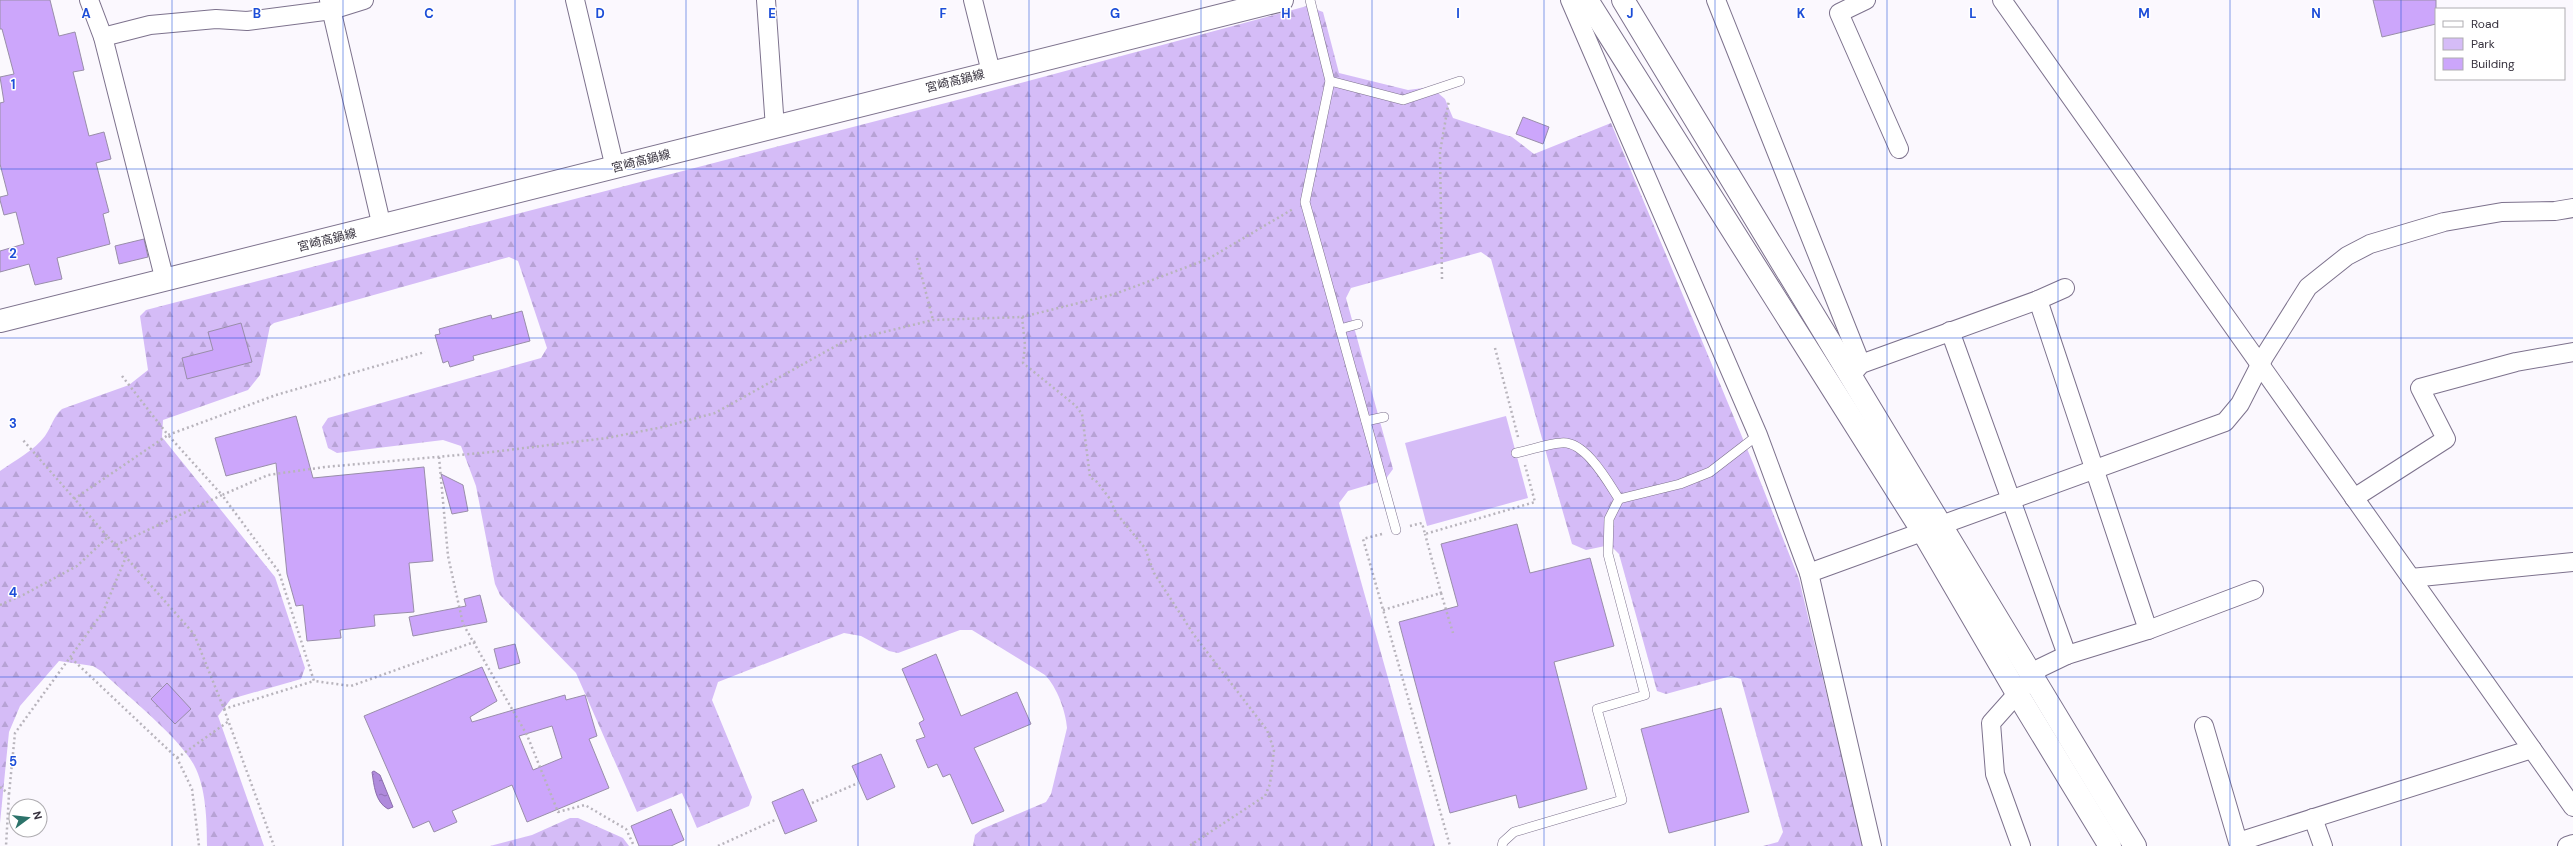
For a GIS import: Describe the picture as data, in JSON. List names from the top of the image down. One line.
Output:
{"streets":{"street":["宮崎高鍋線"]},"legend":["Road","Park","Building"],"north":"right","grid":{"columns":["A","B","C","D","E","F","G","H","I","J","K","L","M","N"],"rows":["1","2","3","4","5"]}}
